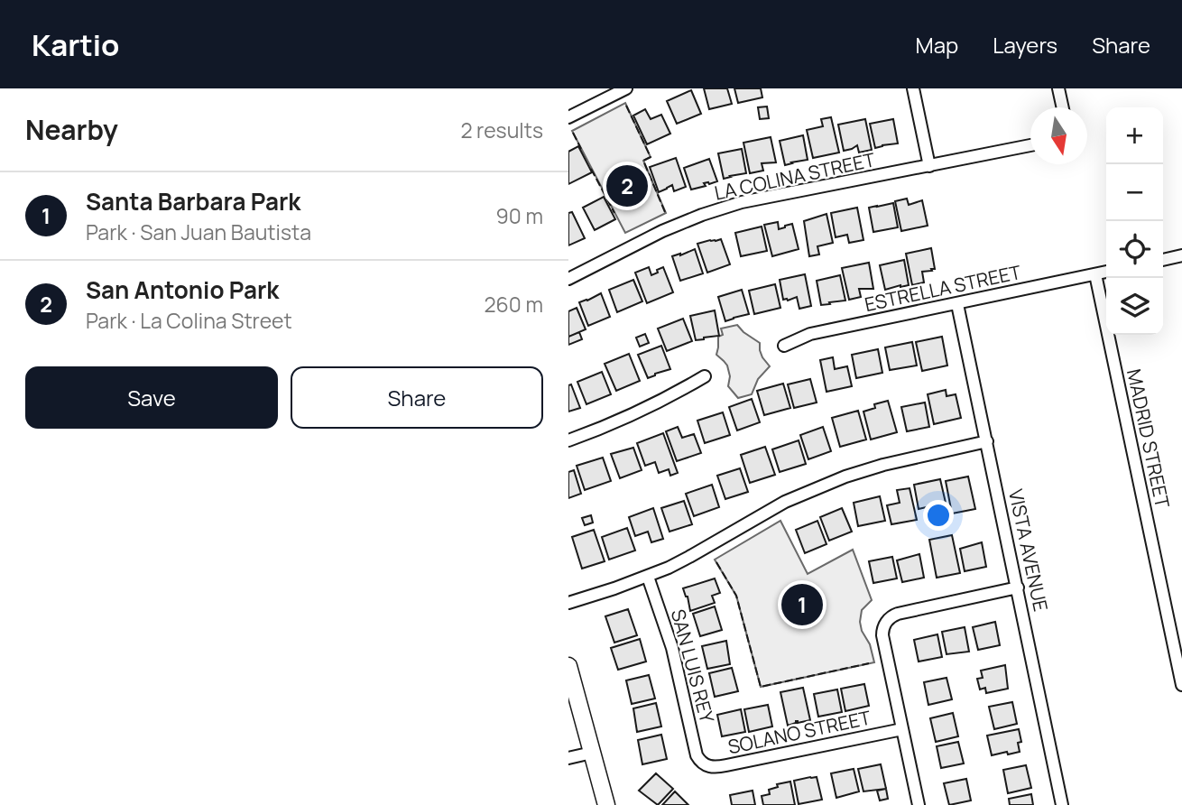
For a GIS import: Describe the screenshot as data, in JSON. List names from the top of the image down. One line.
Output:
{"streets":{"street":["LA COLINA STREET","ESTRELLA STREET","MADRID STREET","VISTA AVENUE","SAN LUIS REY","SOLANO STREET"]},"crossings":[["ESTRELLA STREET","MADRID STREET"],["ESTRELLA STREET","VISTA AVENUE"],["SAN LUIS REY","SOLANO STREET"]],"north":"bottom","page":{"header":"Kartio","nav":["Map","Layers","Share"],"heading":["Nearby","2 results"],"map_buttons":["+","−"],"pins":["2","1"],"list":[{"mark":"1","name":"Santa Barbara Park","note":"Park · San Juan Bautista","value":"90 m"},{"mark":"2","name":"San Antonio Park","note":"Park · La Colina Street","value":"260 m"}],"buttons":["Save","Share"]}}
